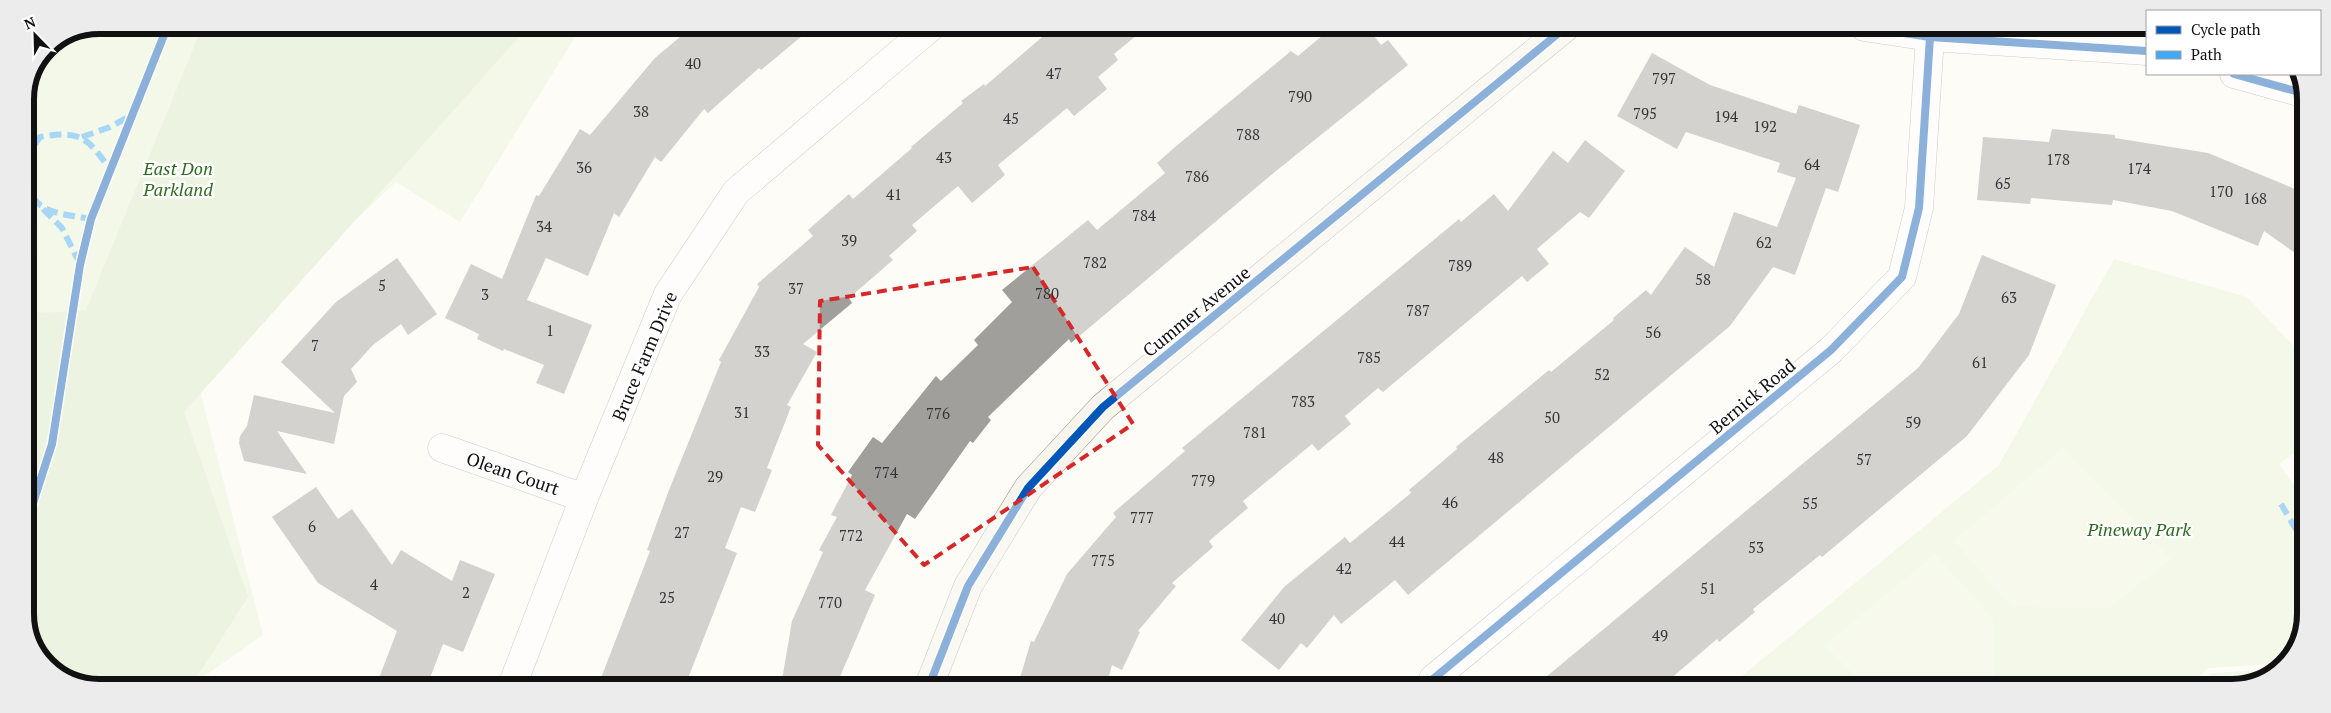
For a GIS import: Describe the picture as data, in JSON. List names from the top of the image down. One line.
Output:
{"streets":{"street":["Cummer Avenue","Bruce Farm Drive","Bernick Road","Olean Court"]},"crossings":[["Bruce Farm Drive","Olean Court"]],"parks":["East Don Parkland","Pineway Park"],"house_numbers":["40","47","797","790","38","795","194","45","192","788","43","178","64","36","174","786","65","170","41","168","784","34","39","62","782","789","58","5","37","780","3","63","787","1","56","7","33","785","61","52","783","31","776","50","59","781","48","57","774","29","779","46","55","777","6","27","772","44","53","775","42","4","51","2","25","770","40","49"],"legend":["Cycle path","Path"],"north":"top left"}
